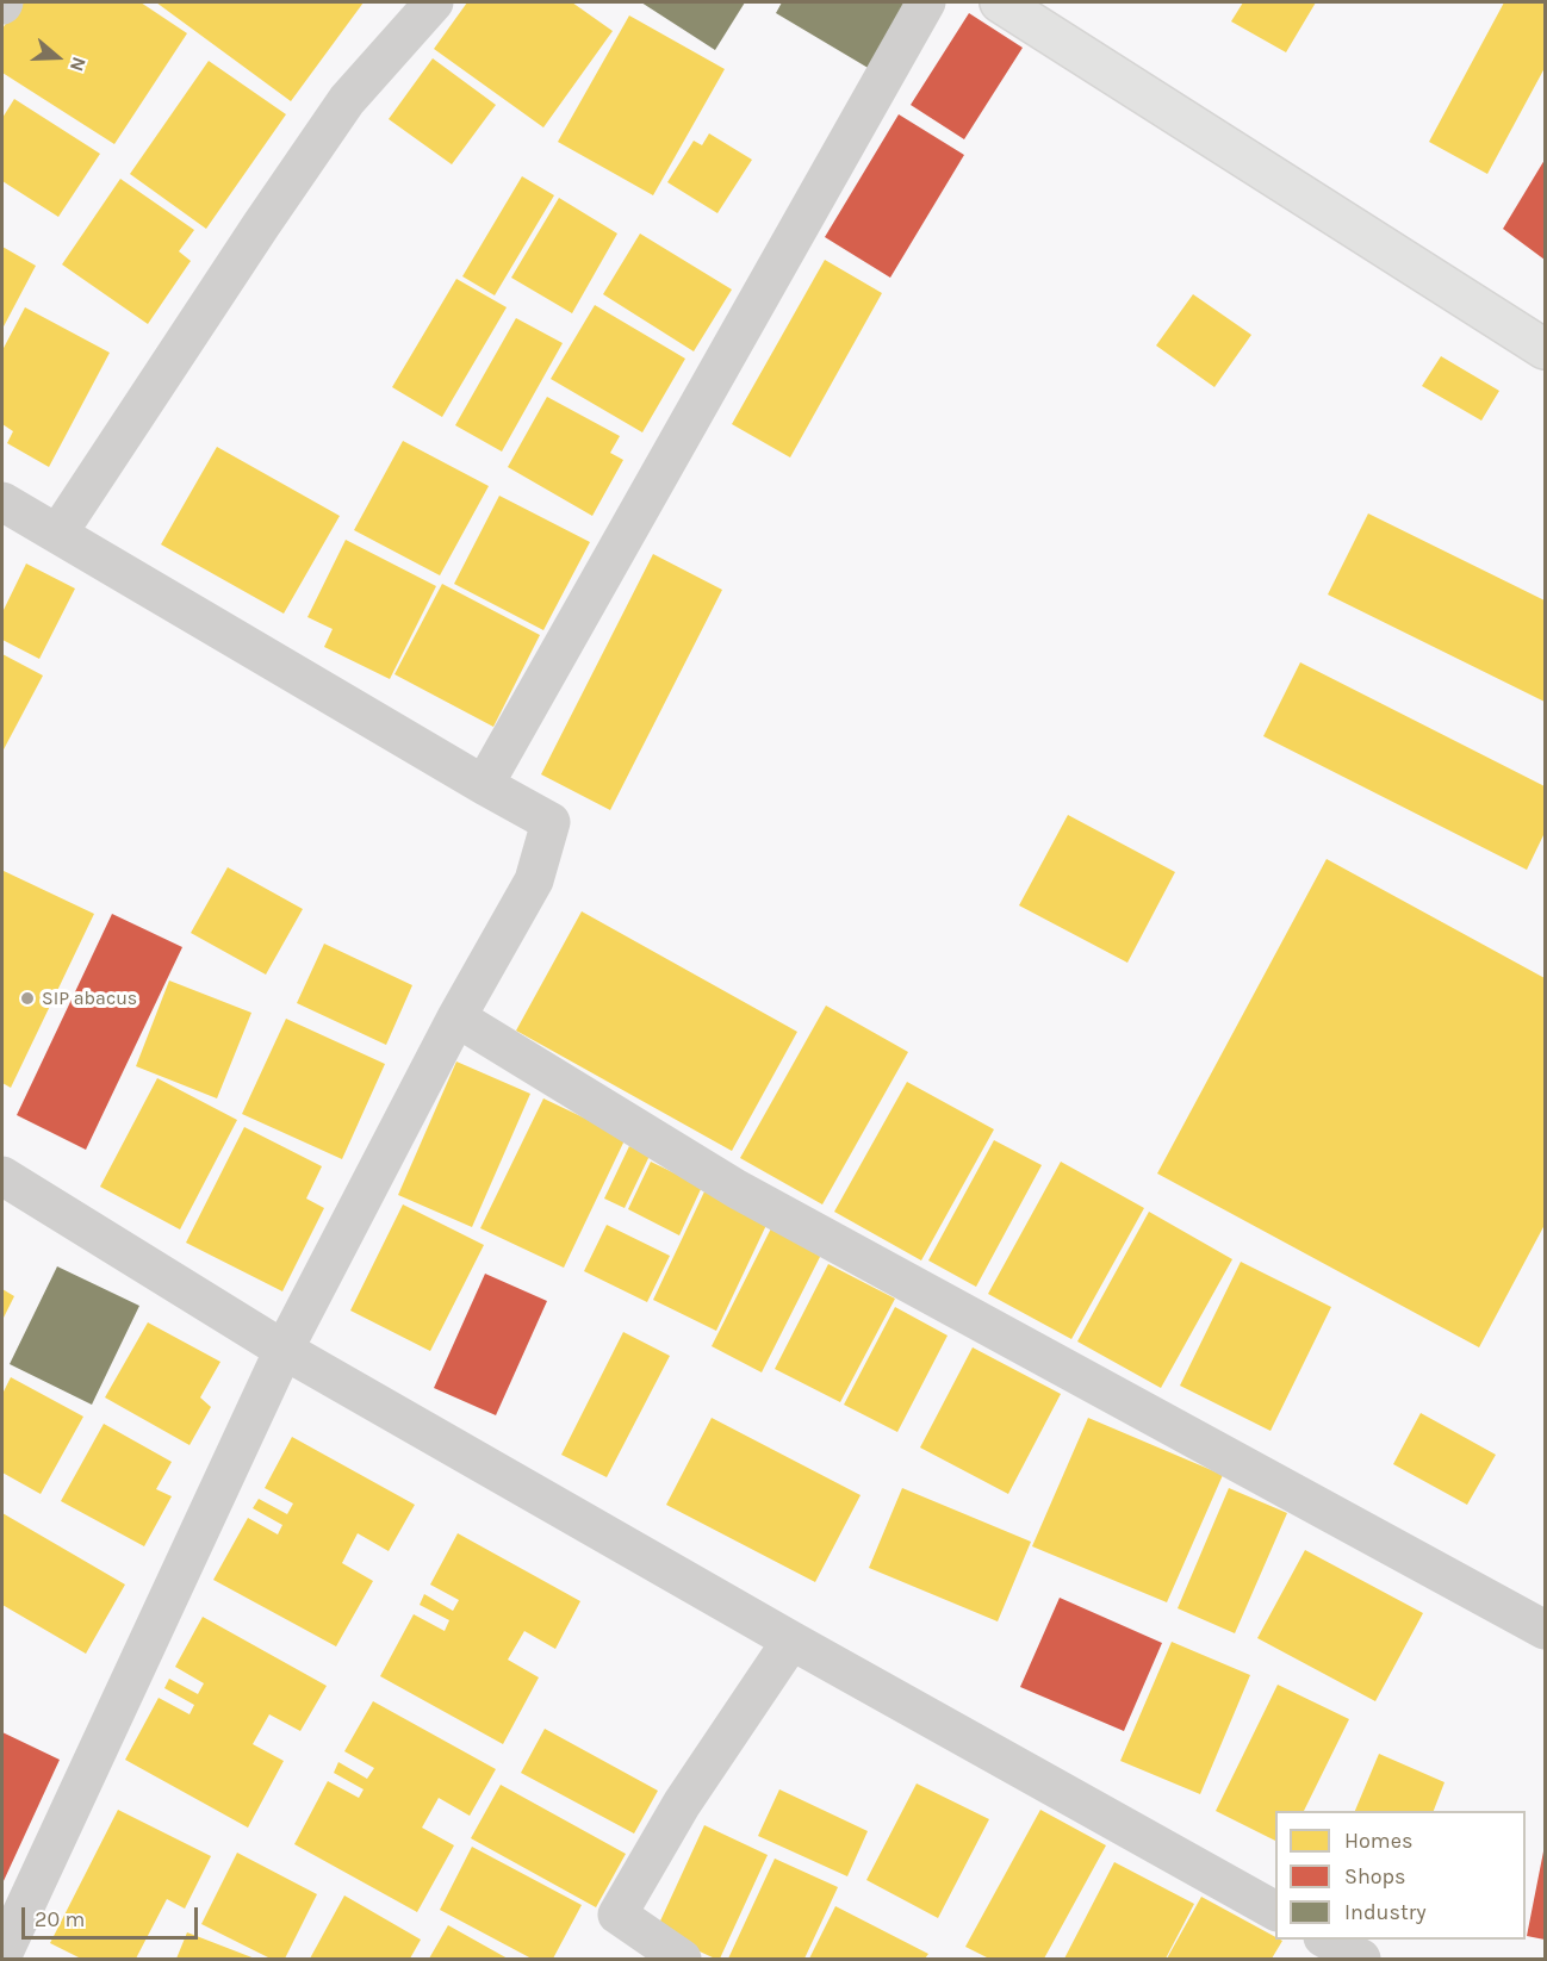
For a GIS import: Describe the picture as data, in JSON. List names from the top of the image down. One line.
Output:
{"places":["SIP abacus"],"legend":["Homes","Shops","Industry"],"scale_bar":"20 m","north":"right"}
